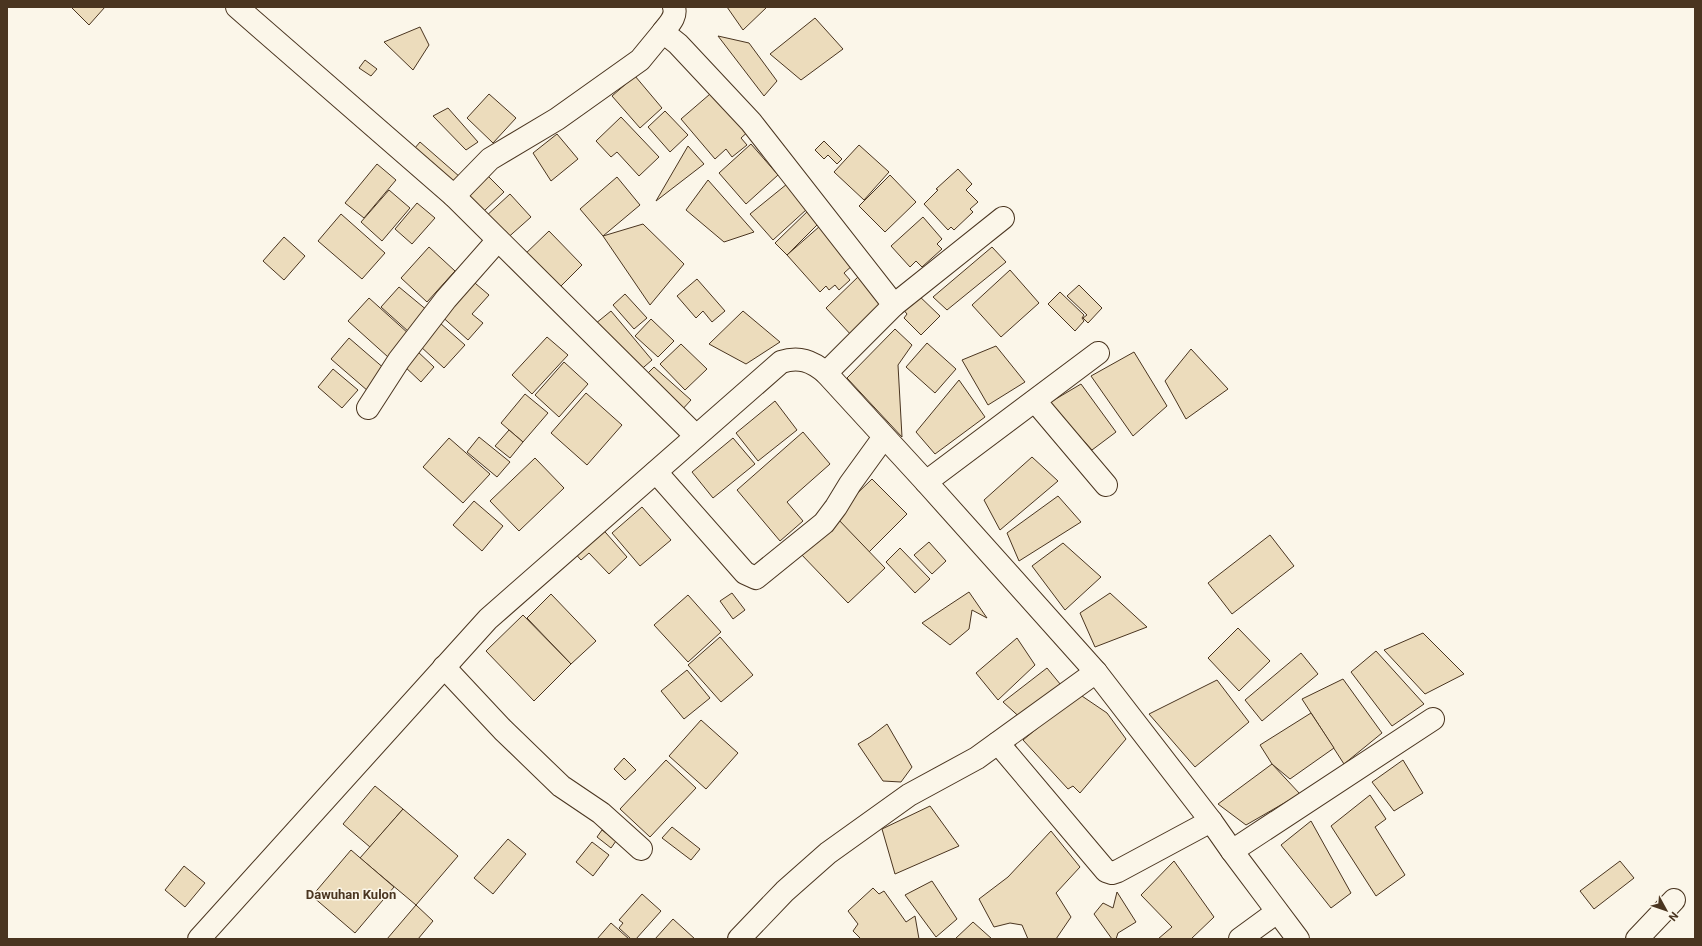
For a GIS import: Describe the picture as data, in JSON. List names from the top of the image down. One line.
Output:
{"districts":["Dawuhan Kulon"],"north":"bottom right"}
